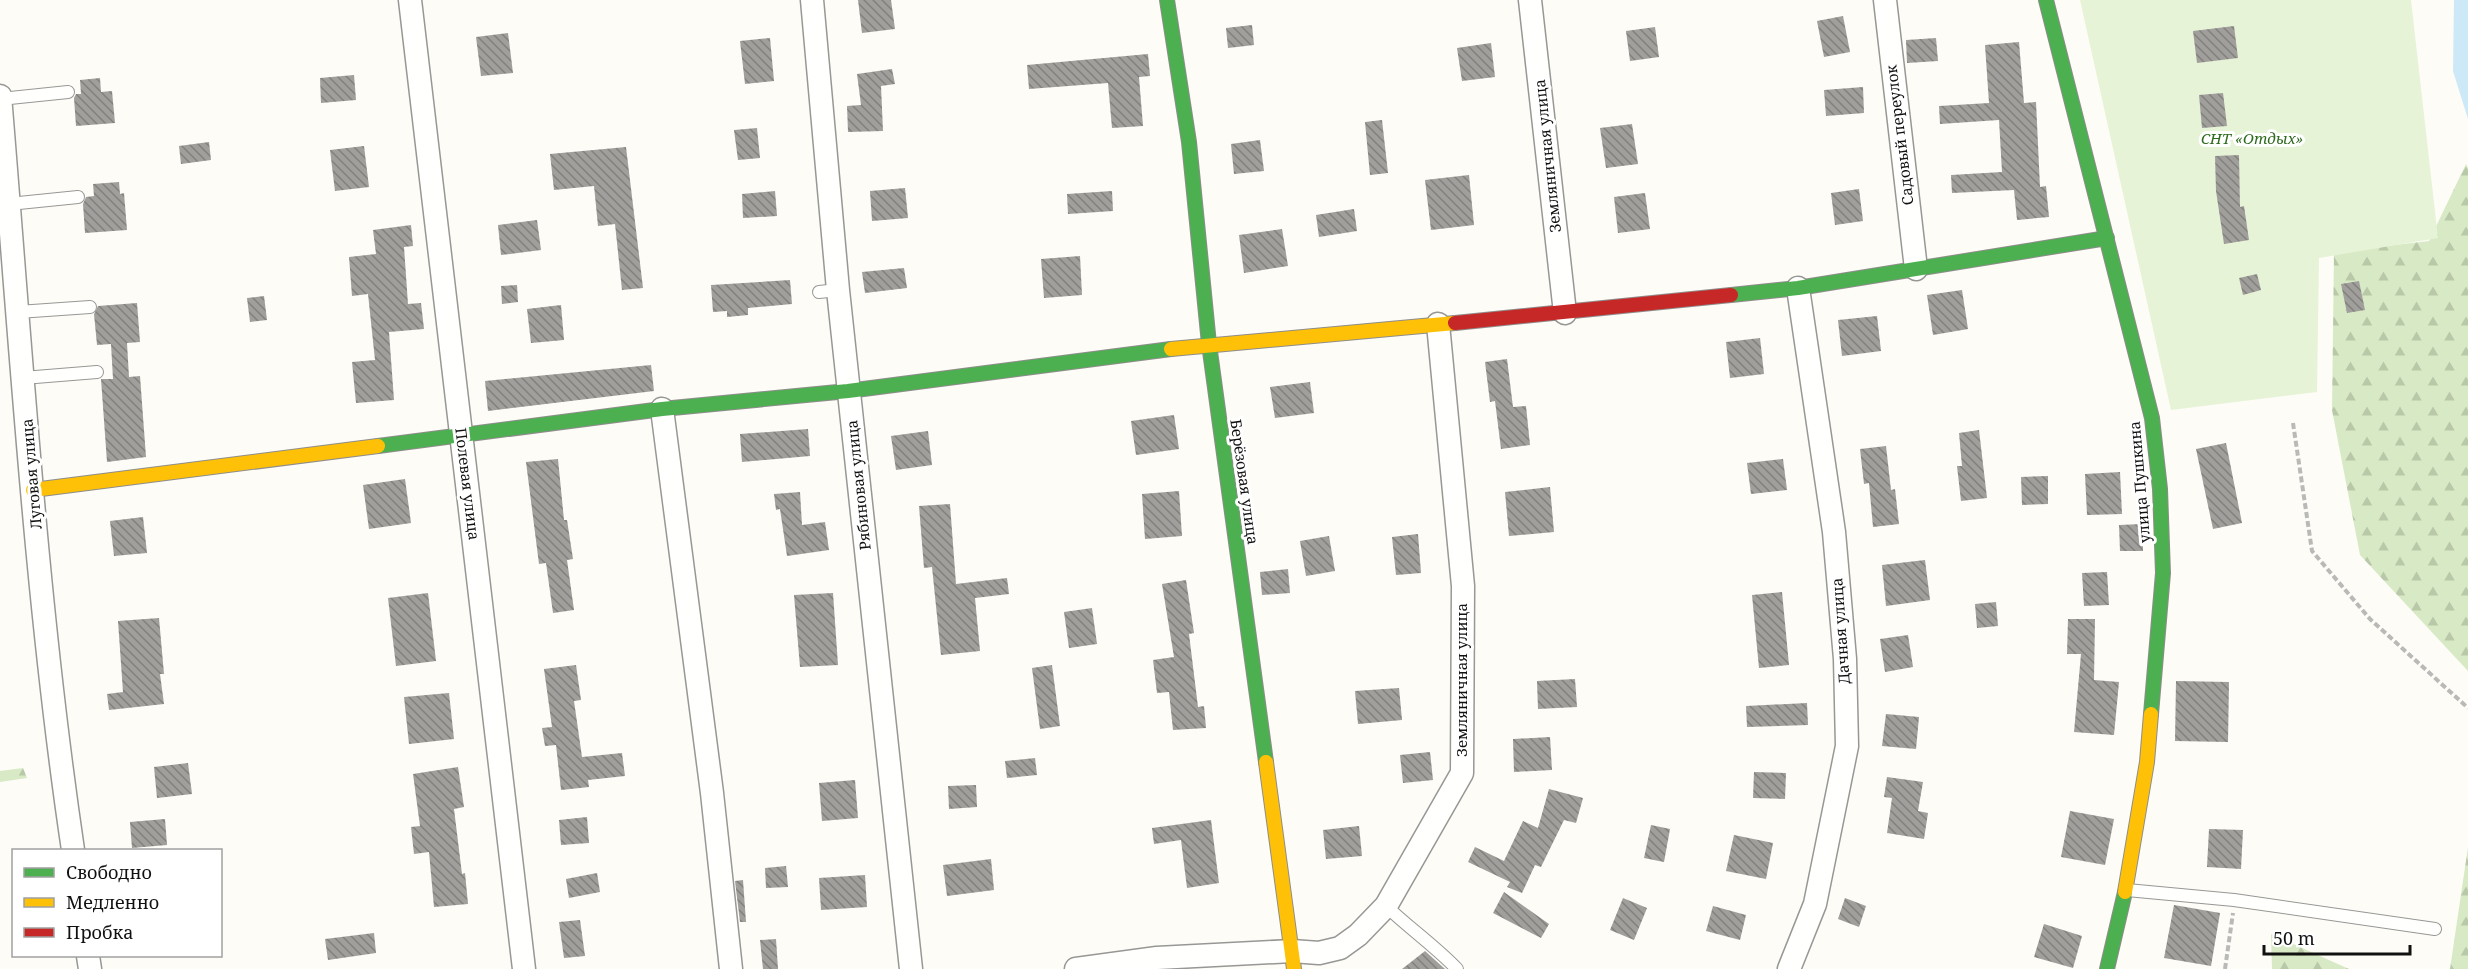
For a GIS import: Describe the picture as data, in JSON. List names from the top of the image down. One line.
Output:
{"streets":{"street":["Садовый переулок","Земляничная улица","Луговая улица","Берёзовая улица","улица Пушкина","Полевая улица","Рябиновая улица","Дачная улица"]},"crossings":[["Земляничная улица","Берёзовая улица"]],"parks":["СНТ «Отдых»"],"legend":["Свободно","Медленно","Пробка"],"scale_bar":"50 m"}
